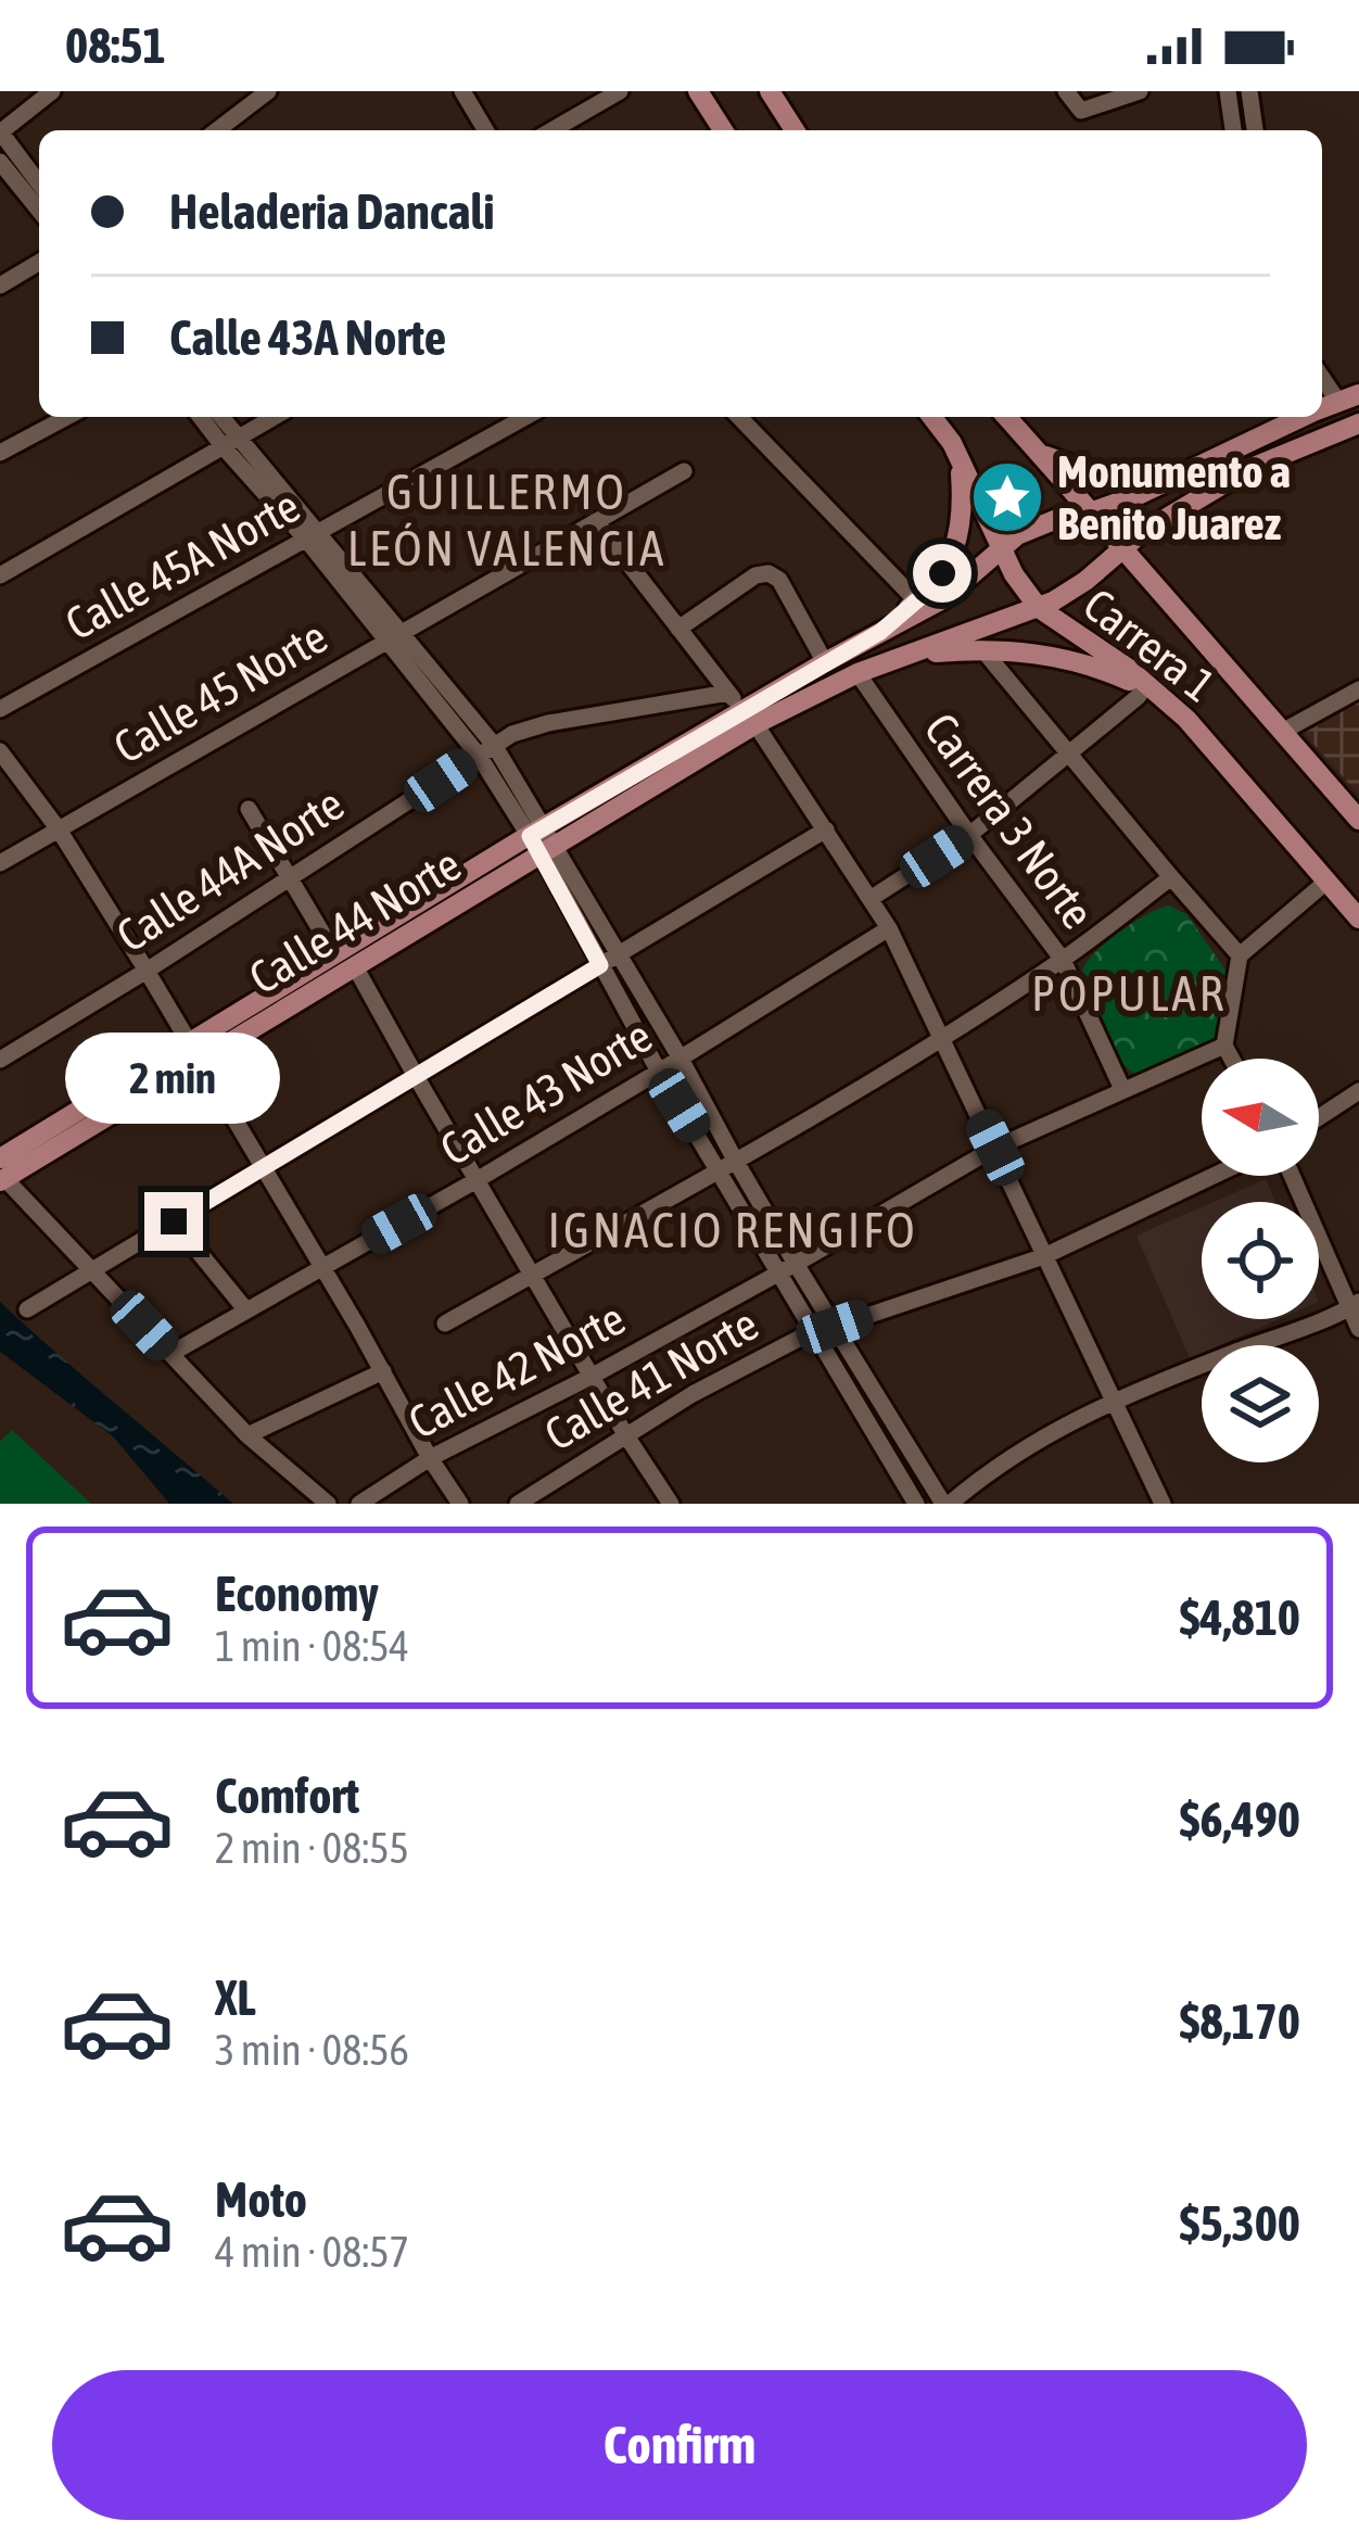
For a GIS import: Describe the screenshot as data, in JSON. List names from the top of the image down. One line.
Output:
{"streets":{"main road":["Carrera 1","Calle 44 Norte"],"street":["Calle 45A Norte","Calle 45 Norte","Carrera 3 Norte","Calle 44A Norte","Calle 43 Norte","Calle 42 Norte","Calle 41 Norte"]},"crossings":[["Carrera 1","Calle 44 Norte"],["Carrera 3 Norte","Calle 44 Norte"],["Carrera 3 Norte","Calle 42 Norte"]],"districts":["GUILLERMO LEÓN VALENCIA","POPULAR","IGNACIO RENGIFO"],"places":{"place":["Monumento a Benito Juarez"]},"north":"left","page":{"status":"08:51","banner":["Heladeria Dancali","Calle 43A Norte"],"bubble":"2 min","list":[{"name":"Economy","note":"1 min · 08:54","value":"$4,810"},{"name":"Comfort","note":"2 min · 08:55","value":"$6,490"},{"name":"XL","note":"3 min · 08:56","value":"$8,170"},{"name":"Moto","note":"4 min · 08:57","value":"$5,300"}],"buttons":"Confirm"}}
